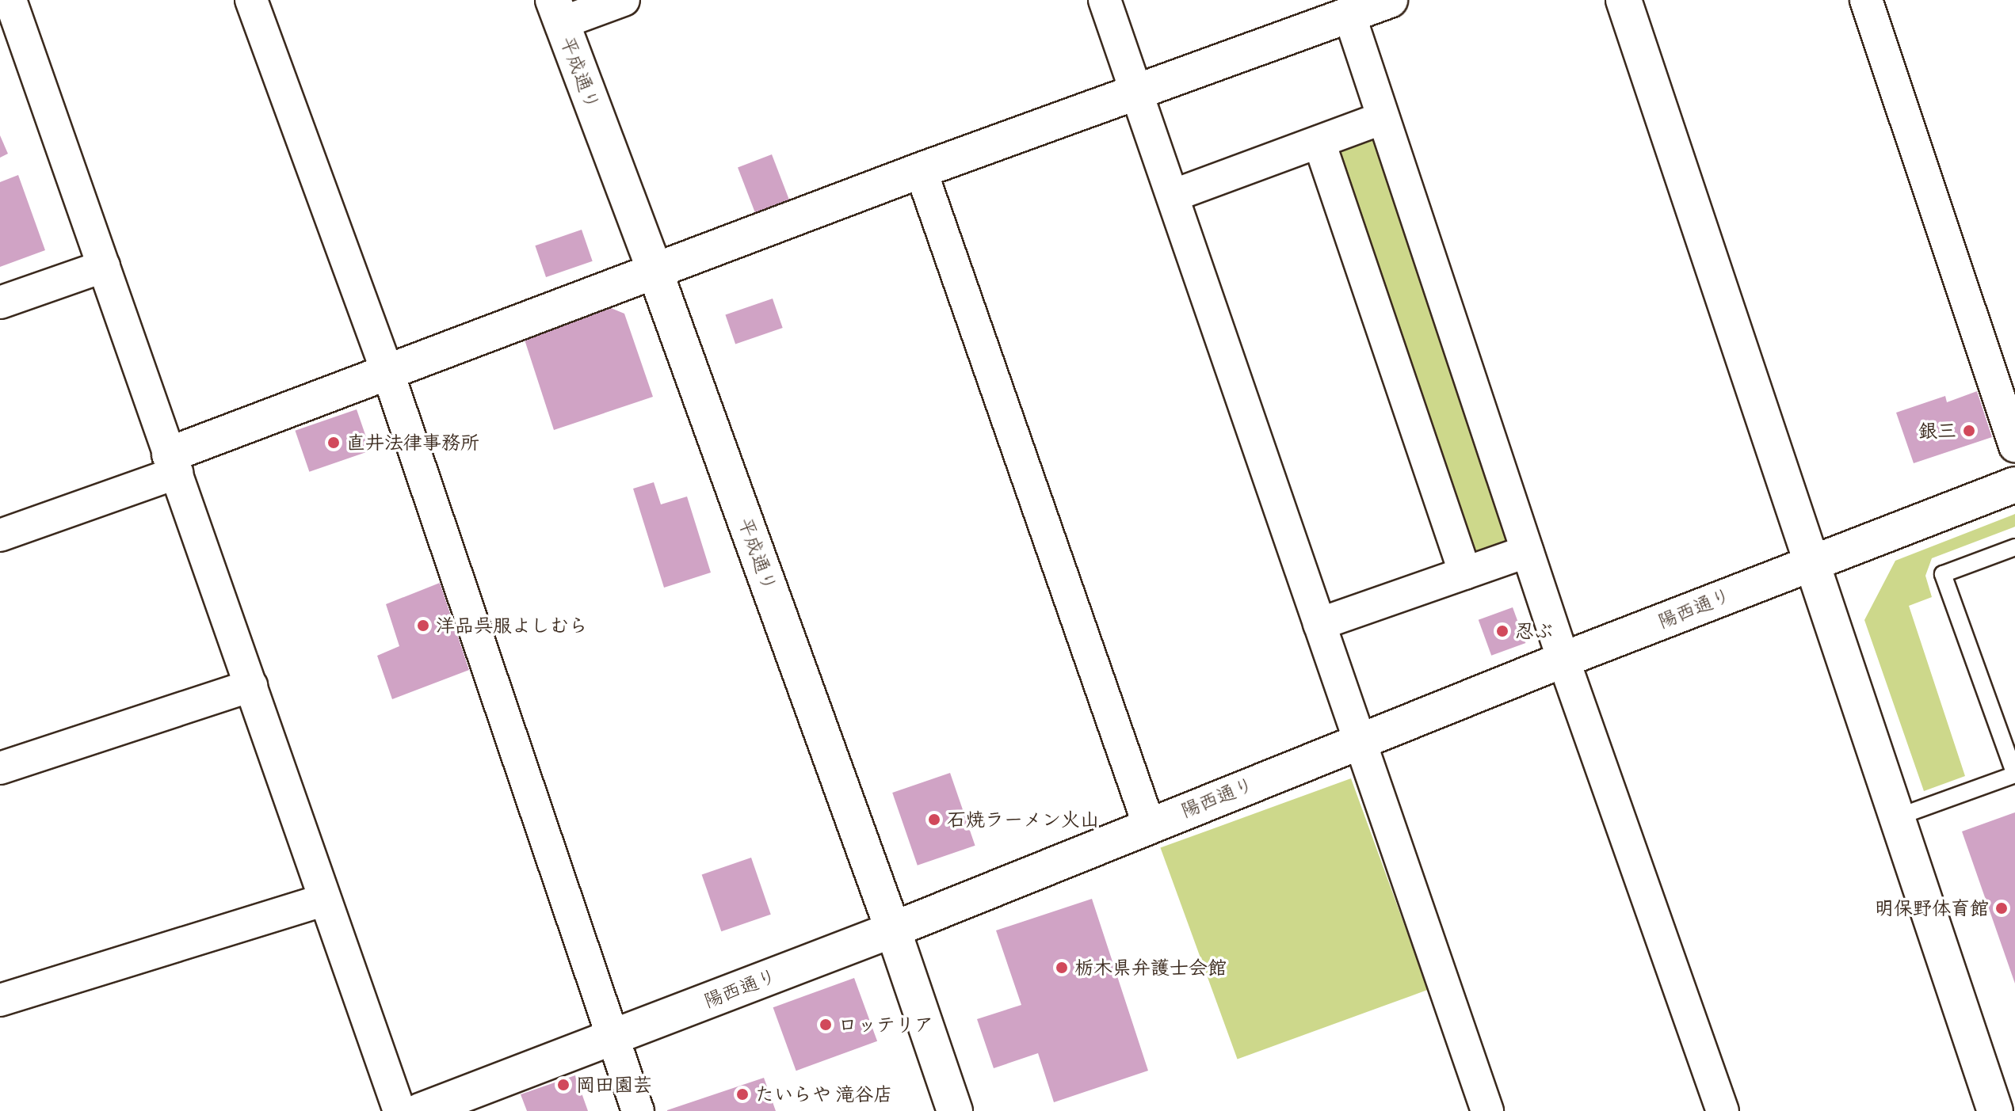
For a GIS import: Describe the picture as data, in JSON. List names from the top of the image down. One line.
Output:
{"streets":{"street":["平成通り","陽西通り"]},"crossings":[["平成通り","陽西通り"]],"places":["銀三","直井法律事務所","洋品呉服よしむら","忍ぶ","石焼ラーメン火山","明保野体育館","栃木県弁護士会館","ロッテリア","岡田園芸","たいらや 滝谷店"]}
